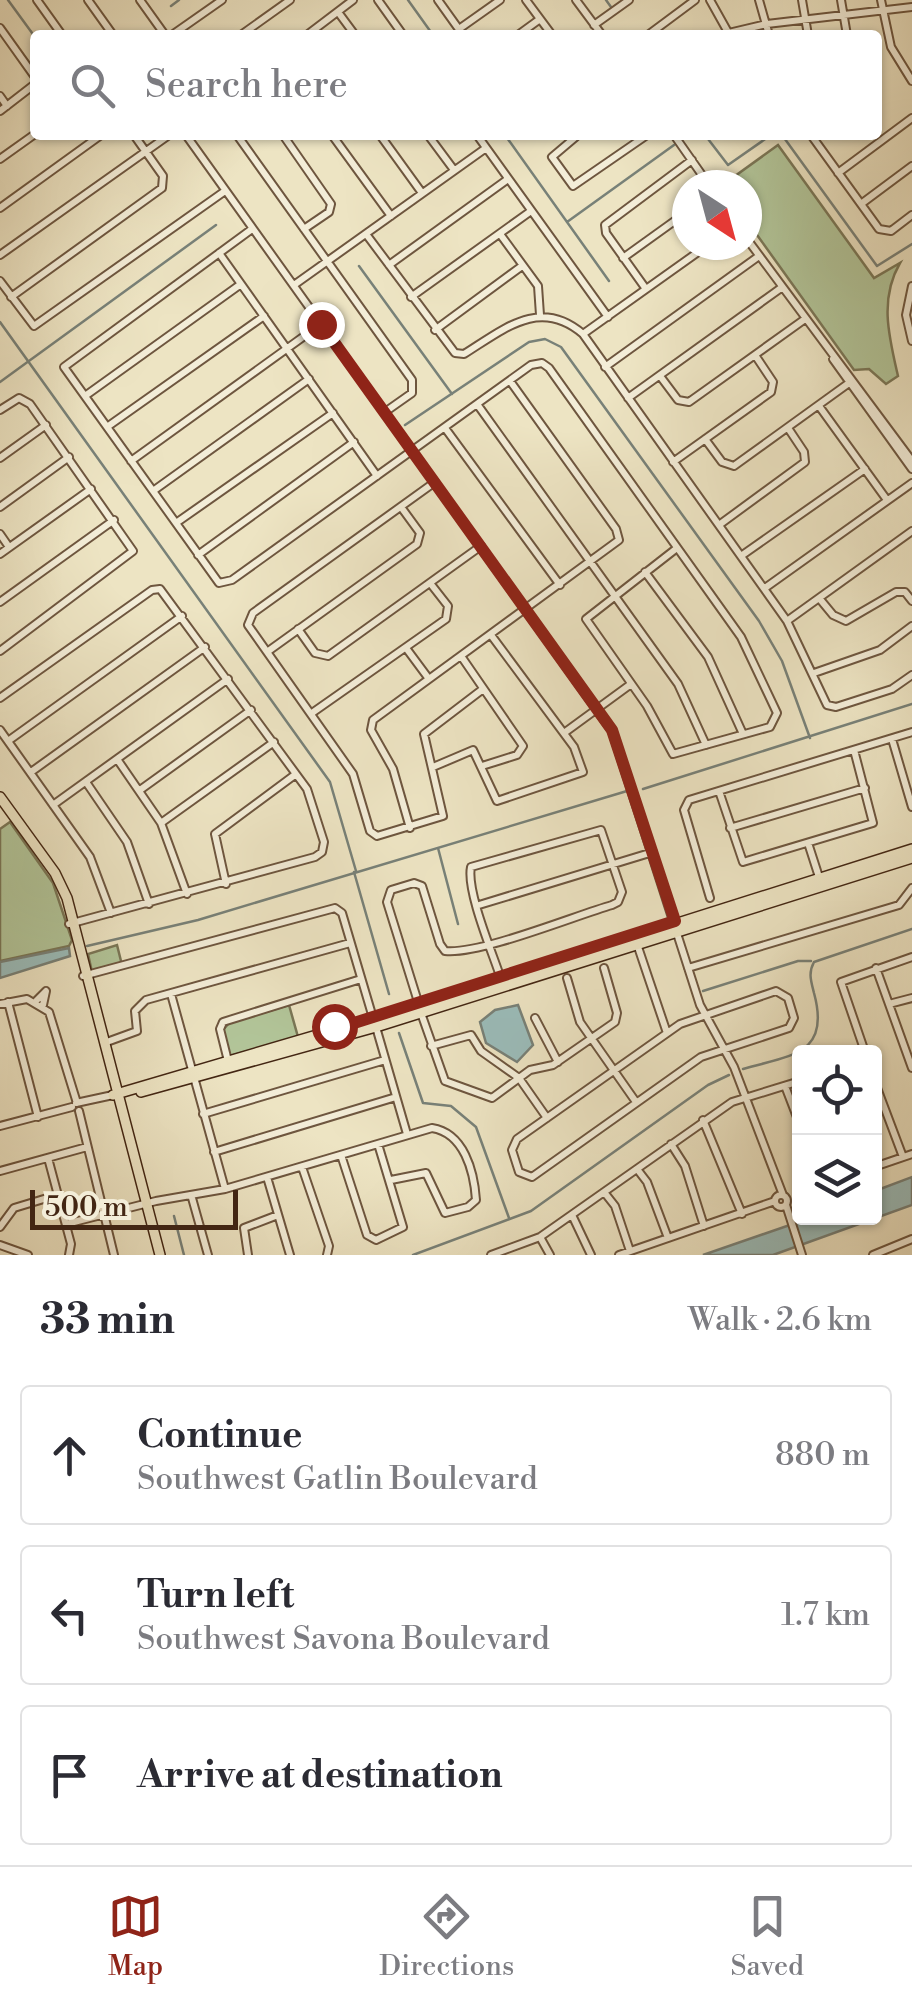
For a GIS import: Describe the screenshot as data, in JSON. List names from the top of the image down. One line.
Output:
{"scale_bar":"500 m","north":"bottom right","page":{"search":"Search here","scale":"500 m","heading":["33 min","Walk · 2.6 km"],"list":[["Continue","Southwest Gatlin Boulevard","880 m"],["Turn left","Southwest Savona Boulevard","1.7 km"],"Arrive at destination"],"nav":["Map","Directions","Saved"]}}
